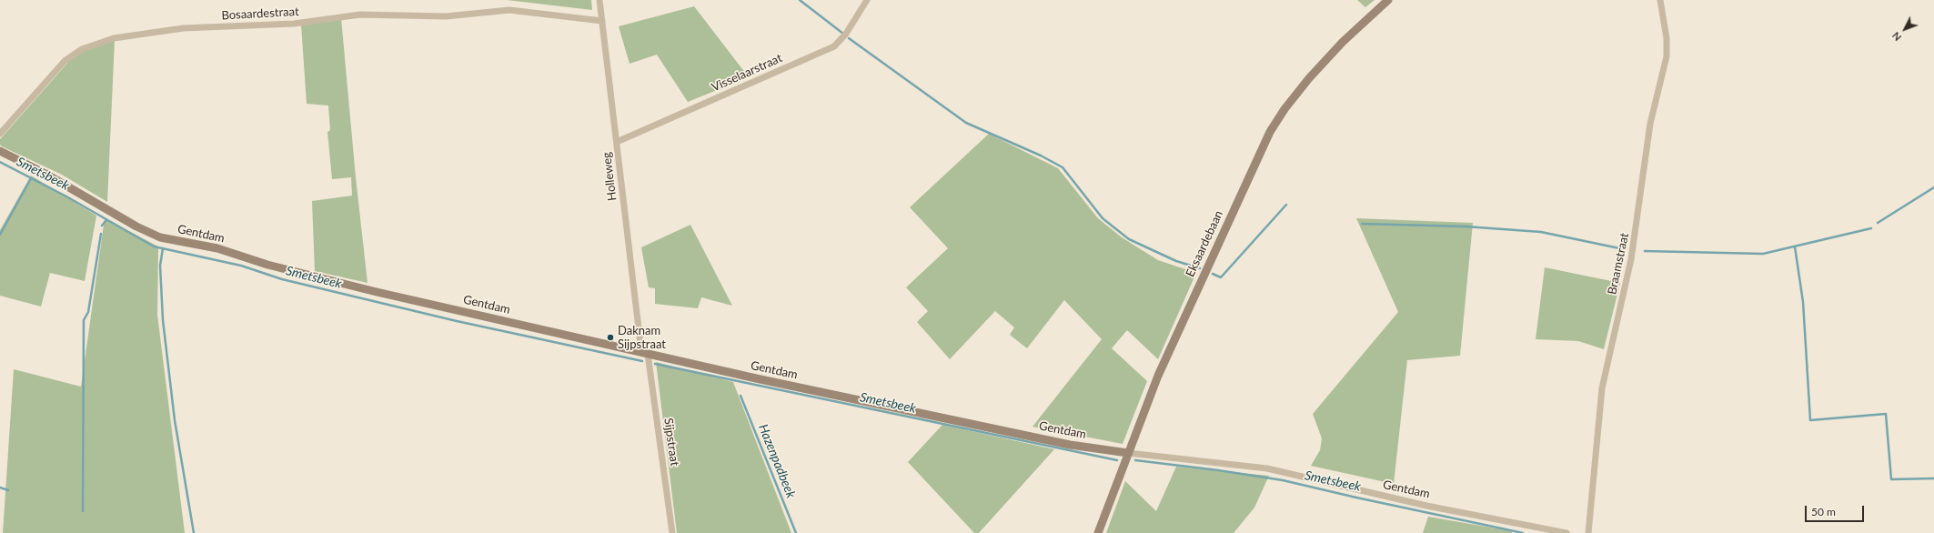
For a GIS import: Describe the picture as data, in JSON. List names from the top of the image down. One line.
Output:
{"streets":{"street":["Bosaardestraat","Visselaarstraat","Holleweg","Gentdam","Eksaardebaan","Braamstraat","Sijpstraat"]},"crossings":[["Bosaardestraat","Holleweg"],["Visselaarstraat","Holleweg"],["Holleweg","Gentdam"],["Holleweg","Sijpstraat"],["Gentdam","Eksaardebaan"],["Gentdam","Sijpstraat"]],"water":["Smetsbeek","Hazenpadbeek"],"places":["Daknam Sijpstraat"],"scale_bar":"50 m","north":"bottom left"}
